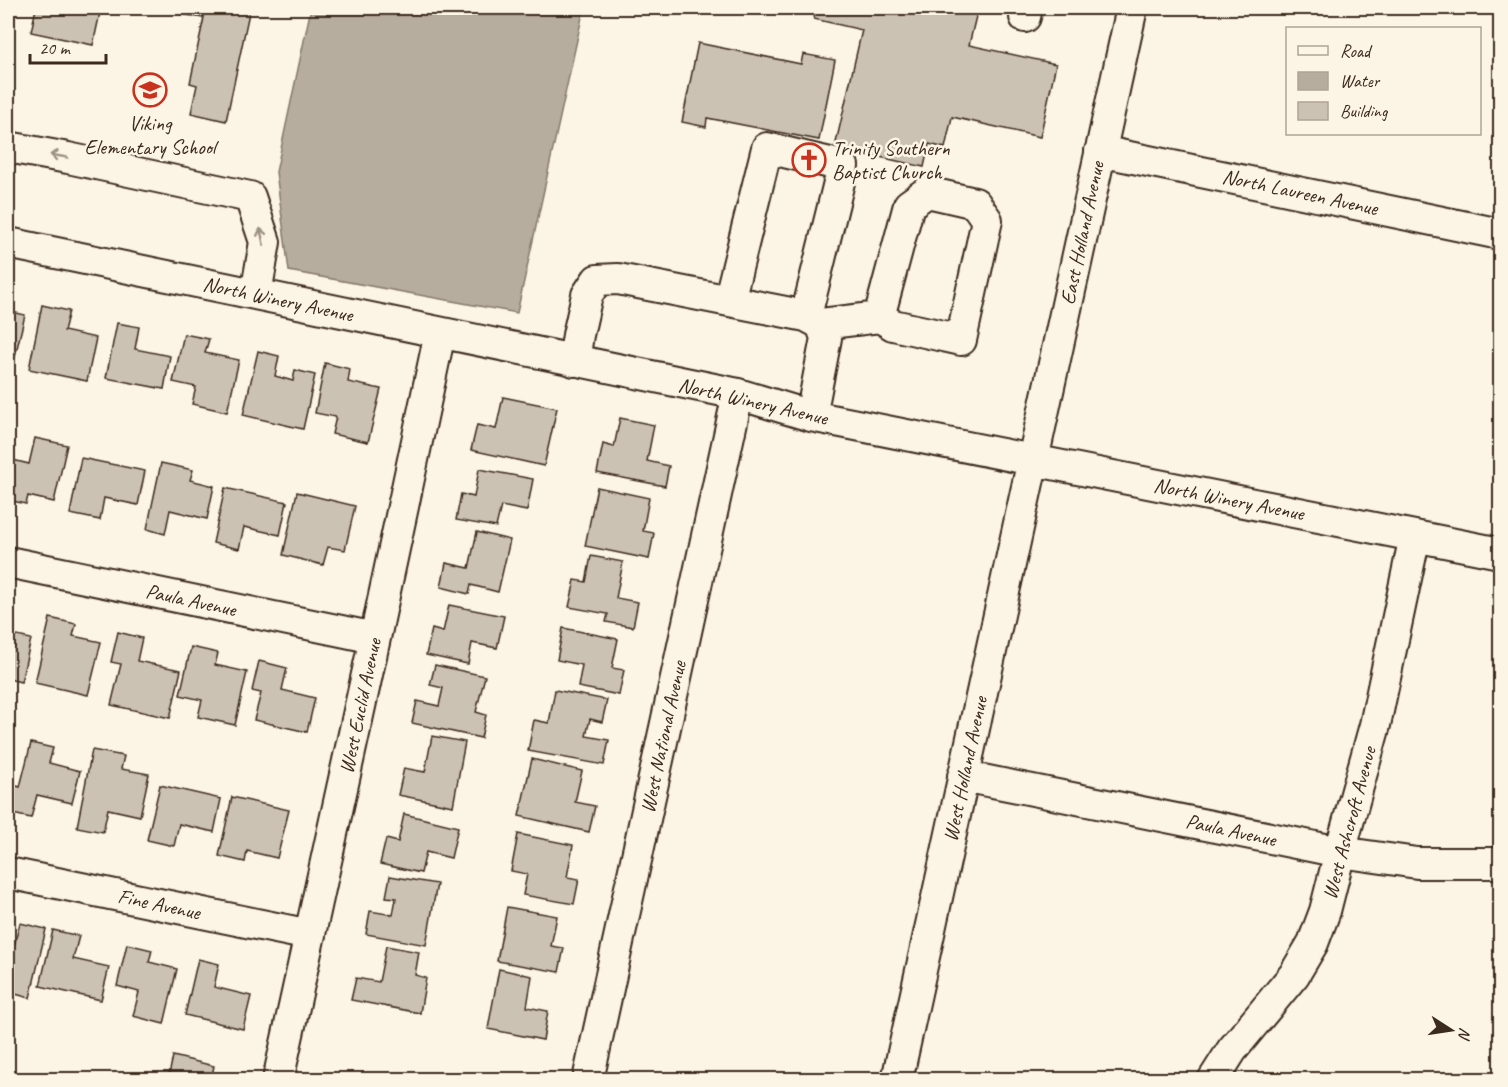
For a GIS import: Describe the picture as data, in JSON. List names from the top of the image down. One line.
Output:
{"streets":{"street":["North Laureen Avenue","East Holland Avenue","North Winery Avenue","Paula Avenue","West Euclid Avenue","West National Avenue","West Holland Avenue","West Ashcroft Avenue","Fine Avenue"]},"crossings":[["North Laureen Avenue","East Holland Avenue"],["East Holland Avenue","North Winery Avenue"],["East Holland Avenue","West Holland Avenue"],["North Winery Avenue","West Euclid Avenue"],["North Winery Avenue","West National Avenue"],["North Winery Avenue","West Holland Avenue"],["North Winery Avenue","West Ashcroft Avenue"],["Paula Avenue","West Euclid Avenue"],["Paula Avenue","West Holland Avenue"],["Paula Avenue","West Ashcroft Avenue"],["West Euclid Avenue","Fine Avenue"]],"places":{"school or university":["Viking Elementary School"],"church":["Trinity Southern Baptist Church"]},"legend":["Road","Water","Building"],"scale_bar":"20 m","north":"right"}
